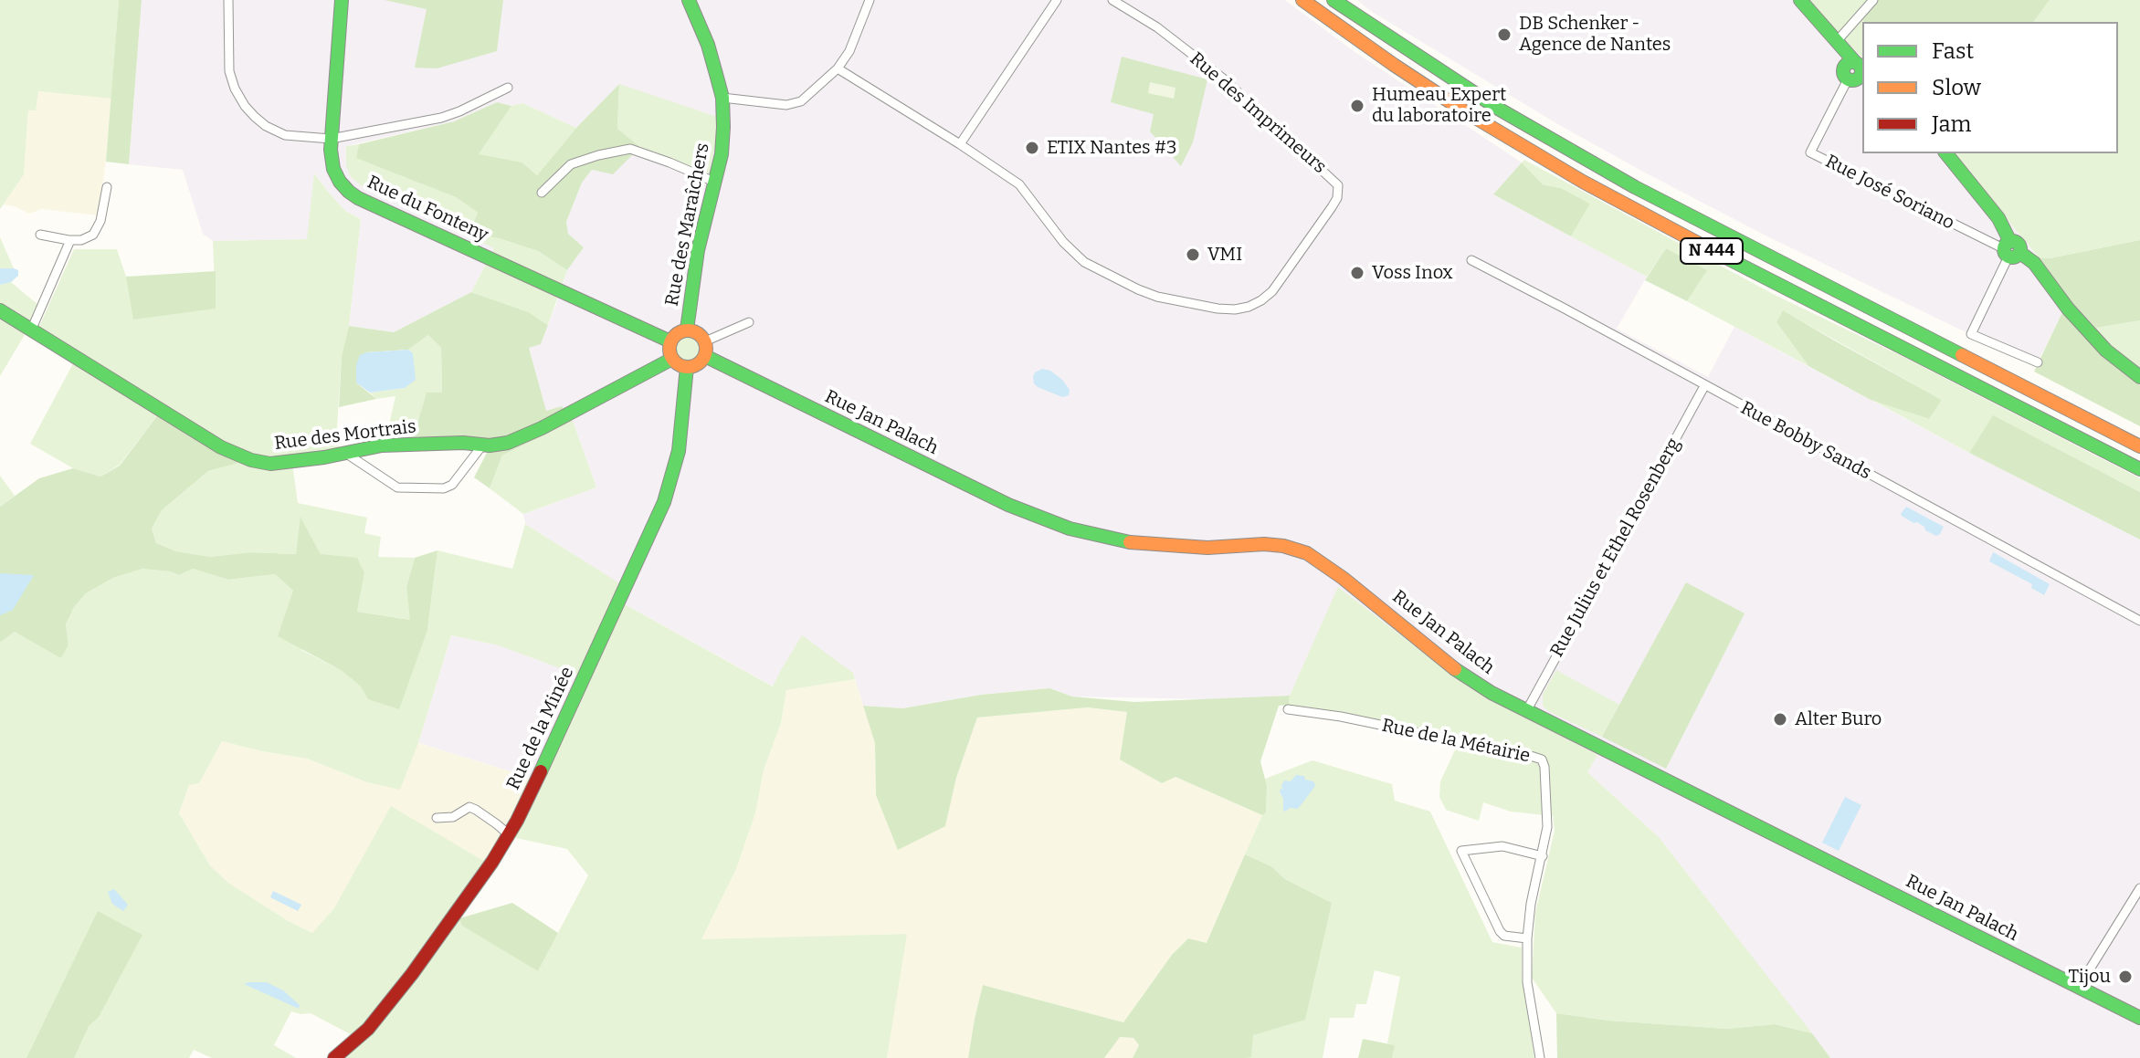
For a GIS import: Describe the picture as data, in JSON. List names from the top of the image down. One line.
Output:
{"streets":{"main road":["Rue du Fonteny","Rue des Maraîchers","N 444","Rue Jan Palach","Rue des Mortrais","Rue de la Minée"],"street":["Rue des Imprimeurs","Rue José Soriano","Rue Bobby Sands","Rue Julius et Ethel Rosenberg","Rue de la Métairie"]},"crossings":[["Rue du Fonteny","Rue des Maraîchers"],["Rue du Fonteny","Rue Jan Palach"],["Rue du Fonteny","Rue des Mortrais"],["Rue du Fonteny","Rue de la Minée"],["Rue des Maraîchers","Rue Jan Palach"],["Rue des Maraîchers","Rue des Mortrais"],["Rue des Maraîchers","Rue de la Minée"],["Rue Jan Palach","Rue des Mortrais"],["Rue Jan Palach","Rue Julius et Ethel Rosenberg"],["Rue Jan Palach","Rue de la Minée"],["Rue des Mortrais","Rue de la Minée"],["Rue Bobby Sands","Rue Julius et Ethel Rosenberg"]],"places":["DB Schenker - Agence de Nantes","Humeau Expert du laboratoire","ETIX Nantes #3","VMI","Voss Inox","Alter Buro","Tijou"],"legend":["Fast","Slow","Jam"]}
